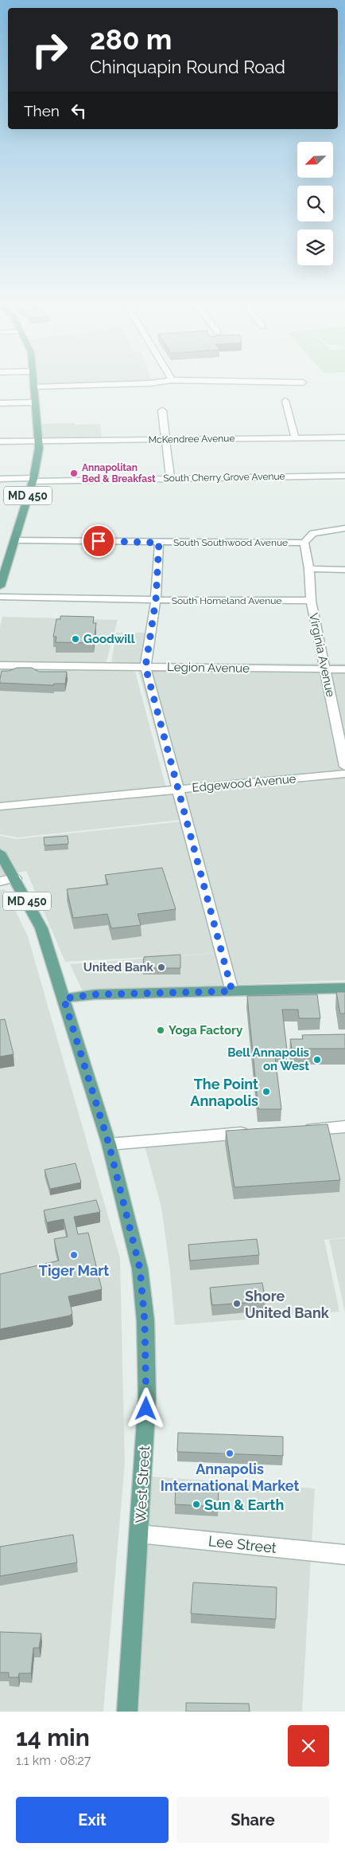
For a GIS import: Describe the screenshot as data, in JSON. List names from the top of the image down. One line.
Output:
{"streets":{"main road":["MD 450","West Street"],"street":["McKendree Avenue","South Cherry Grove Avenue","South Southwood Avenue","South Homeland Avenue","Virginia Avenue","Legion Avenue","Edgewood Avenue","Lee Street"]},"crossings":[["McKendree Avenue","MD 450"],["South Cherry Grove Avenue","MD 450"],["MD 450","South Southwood Avenue"],["South Southwood Avenue","Virginia Avenue"],["South Homeland Avenue","Virginia Avenue"],["Virginia Avenue","Legion Avenue"],["West Street","Lee Street"]],"places":["Annapolitan Bed & Breakfast","Goodwill","United Bank","Yoga Factory","Bell Annapolis on West","The Point Annapolis","Tiger Mart","Shore United Bank","Annapolis International Market","Sun & Earth"],"north":"bottom left","page":{"turn":["280 m","Chinquapin Round Road"],"then":"Then","heading":["14 min","1.1 km · 08:27"],"buttons":["Exit","Share"]}}
